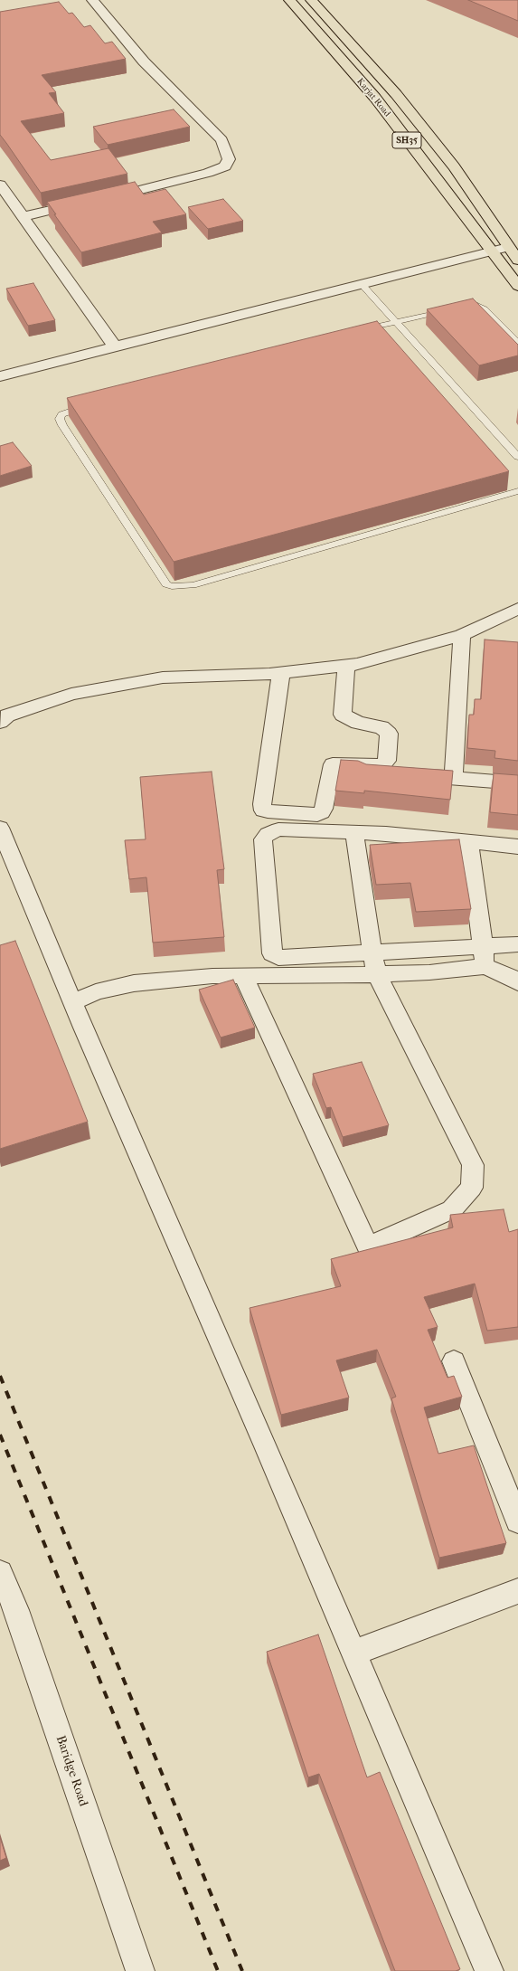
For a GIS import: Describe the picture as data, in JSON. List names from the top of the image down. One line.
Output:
{"streets":{"main road":["Karjat Road","SH35"],"street":["Baridge Road"]}}
